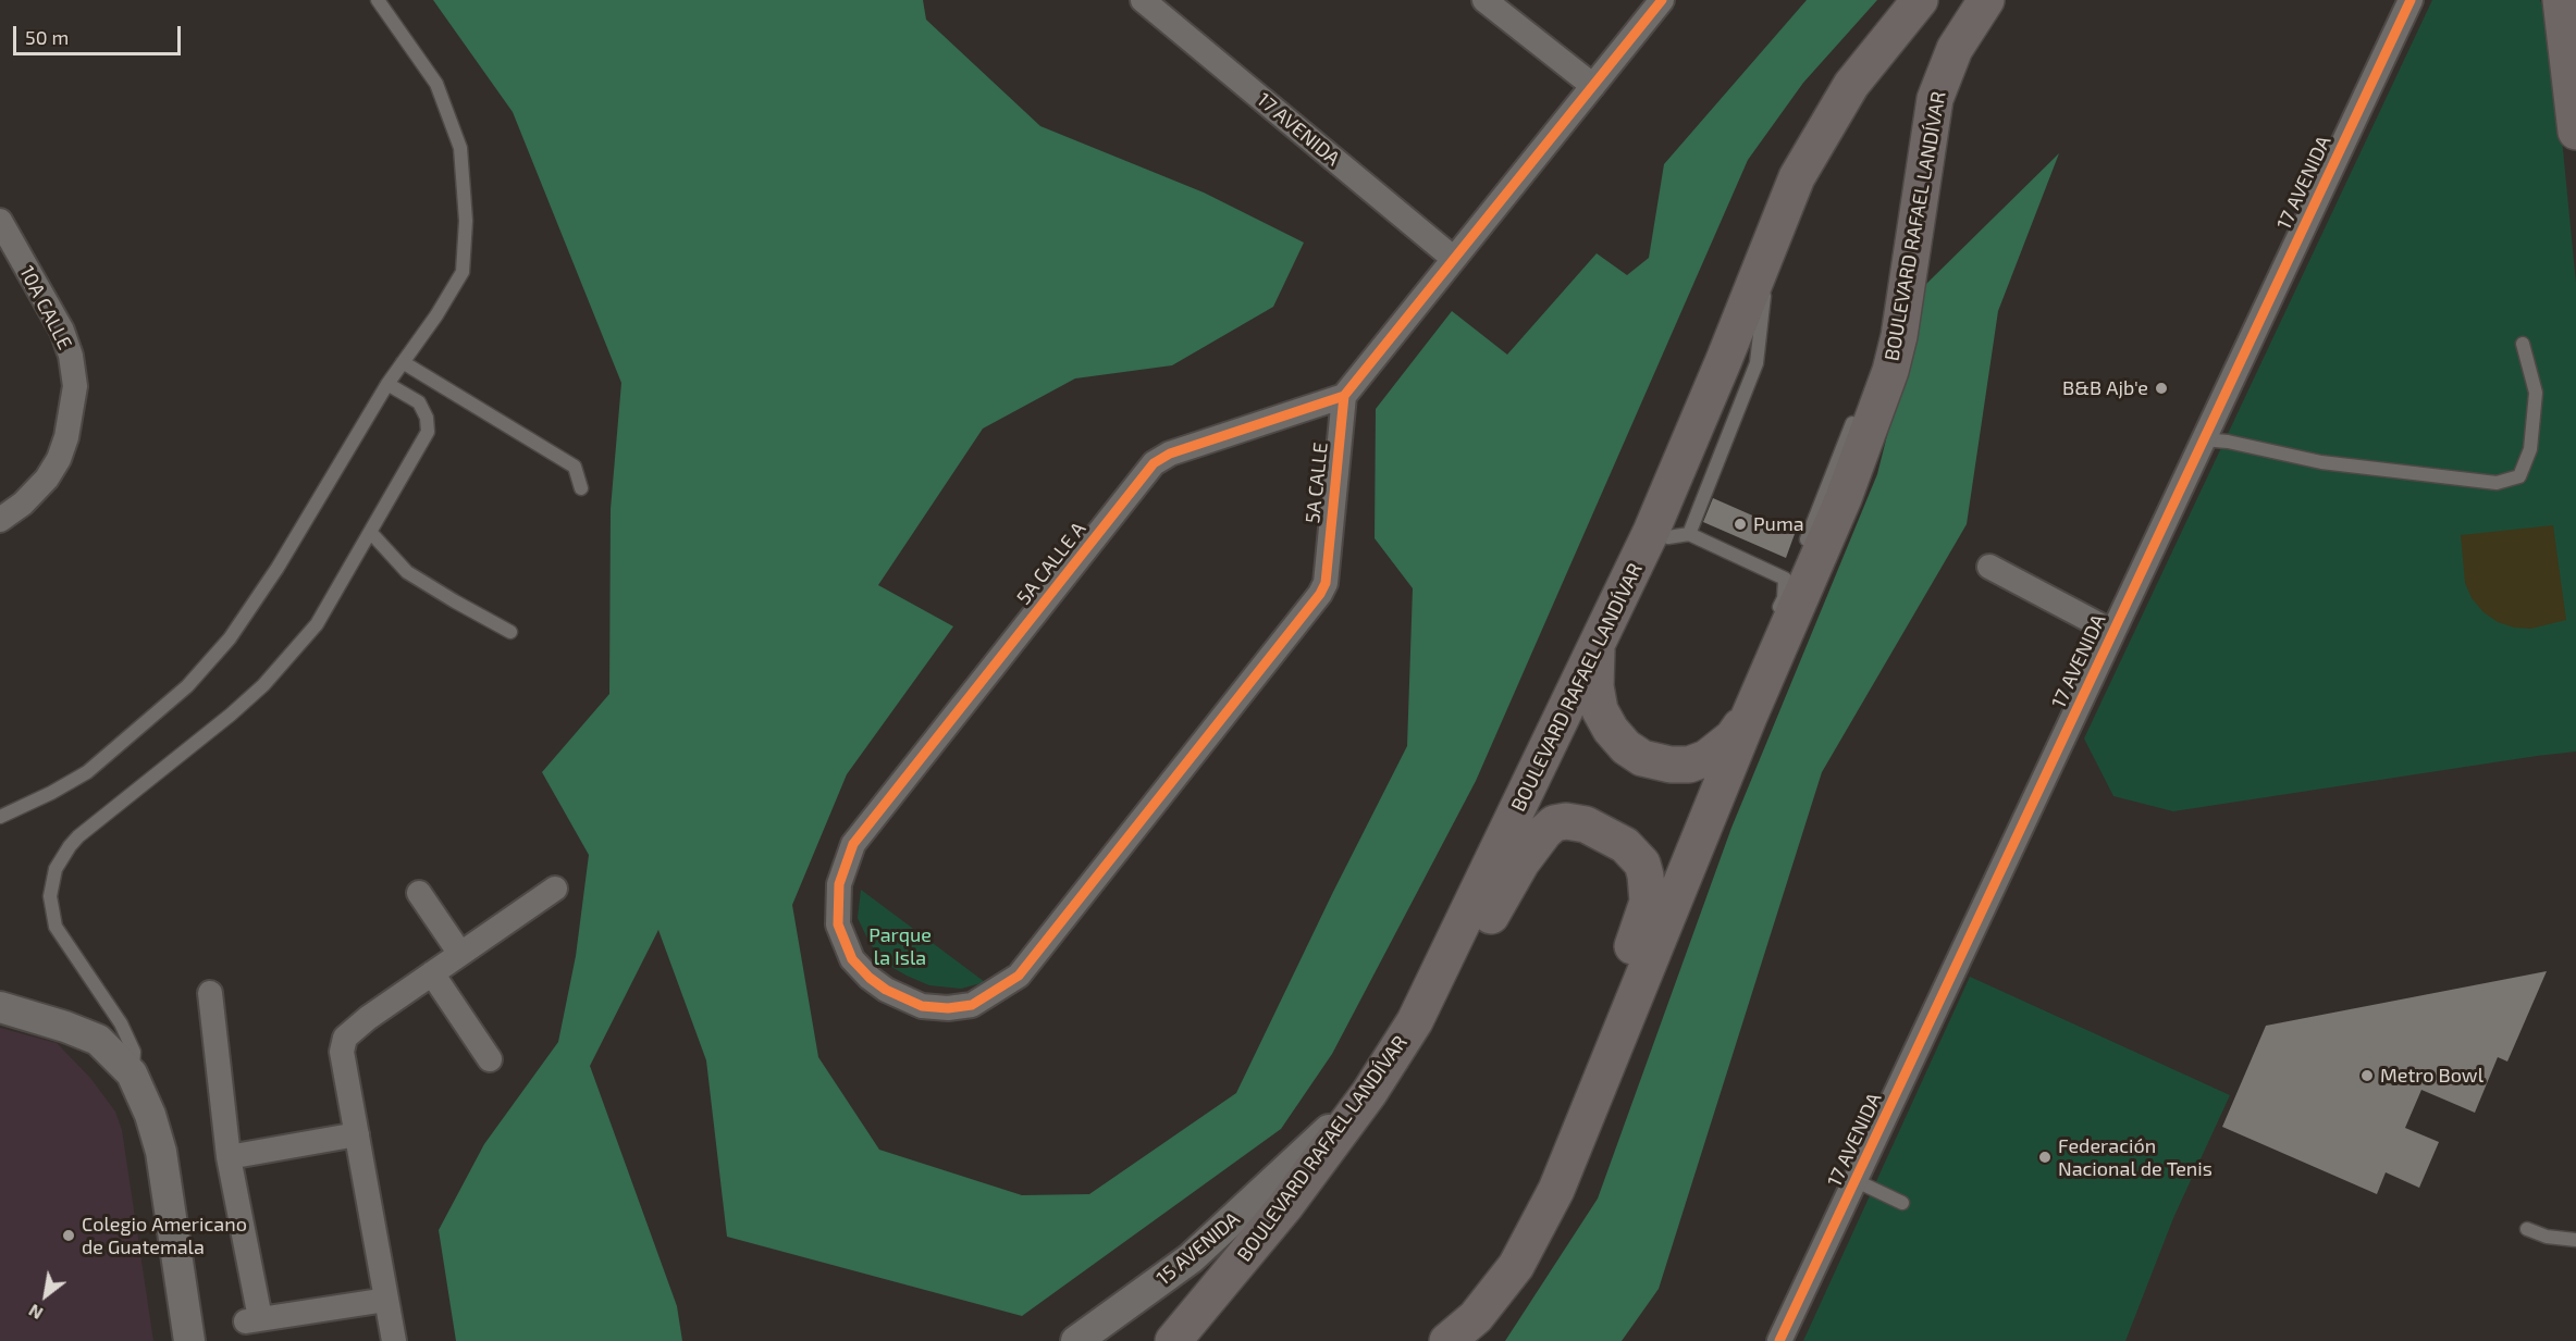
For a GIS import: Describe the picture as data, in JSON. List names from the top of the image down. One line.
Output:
{"streets":{"main road":["BOULEVARD RAFAEL LANDÍVAR"],"street":["17 AVENIDA","10A CALLE","5A CALLE","5A CALLE A","15 AVENIDA"]},"crossings":[["BOULEVARD RAFAEL LANDÍVAR","15 AVENIDA"],["5A CALLE","5A CALLE A"]],"parks":["Parque la Isla"],"places":["B&B Ajb'e","Puma","Metro Bowl","Federación Nacional de Tenis","Colegio Americano de Guatemala"],"scale_bar":"50 m","north":"bottom left"}
